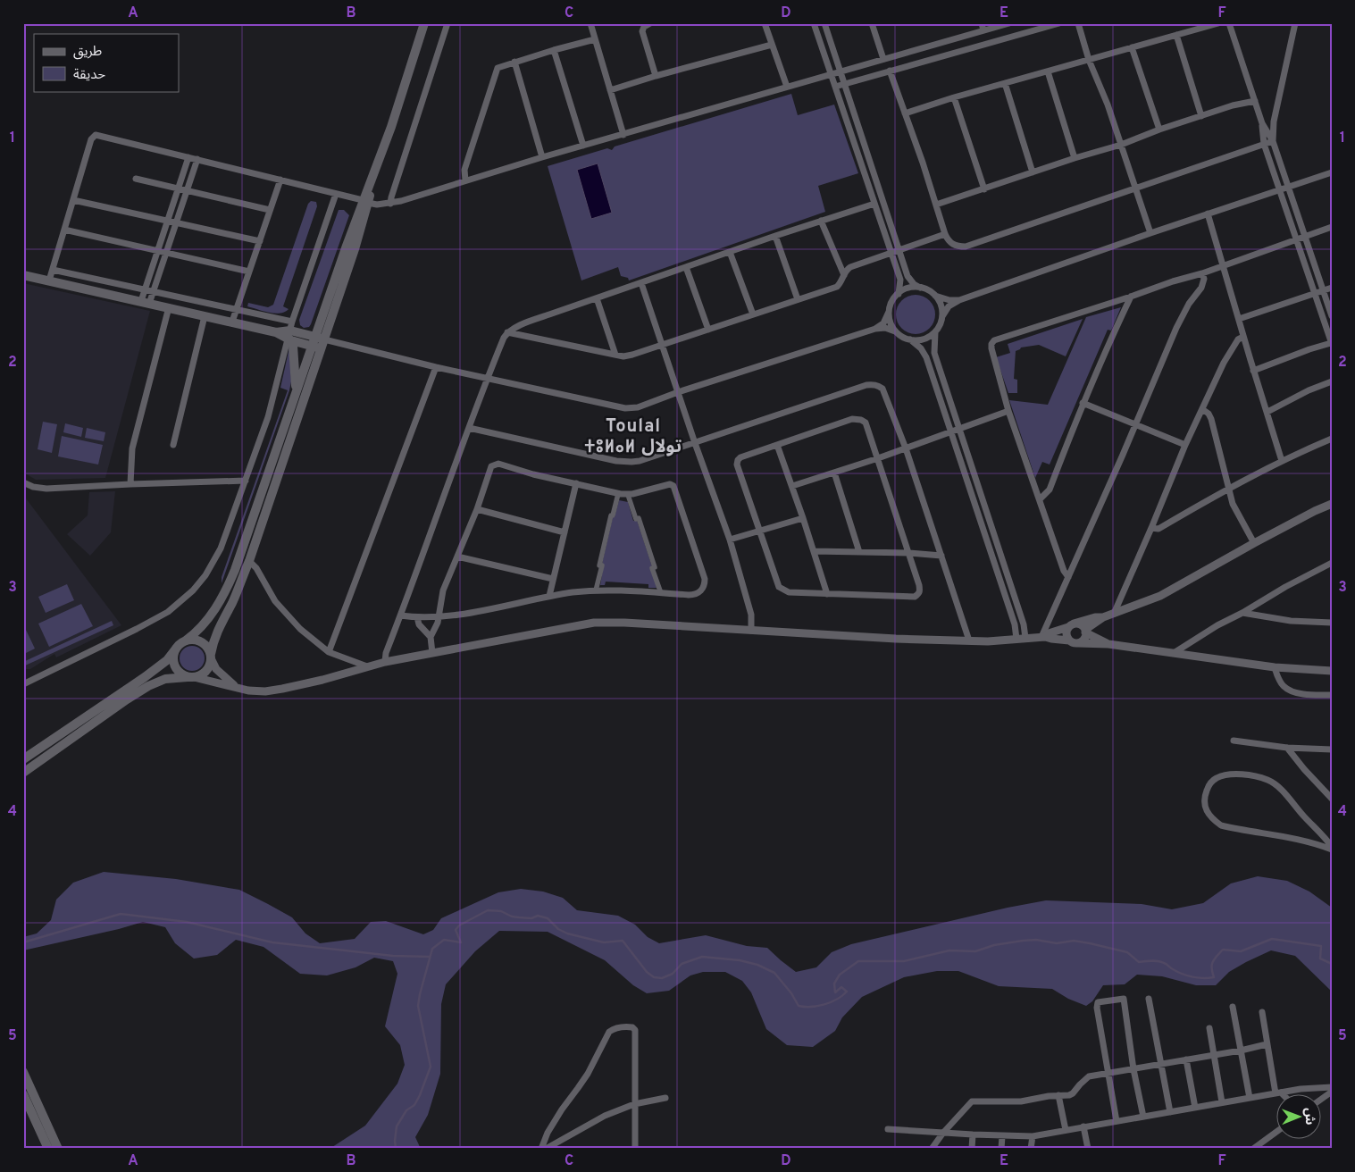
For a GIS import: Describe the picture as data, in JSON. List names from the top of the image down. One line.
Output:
{"districts":["Toulal ⵜⵓⵍⴰⵍ تولال"],"legend":["طريق","حديقة"],"north":"right","grid":{"columns":["A","B","C","D","E","F"],"rows":["1","2","3","4","5"]}}
